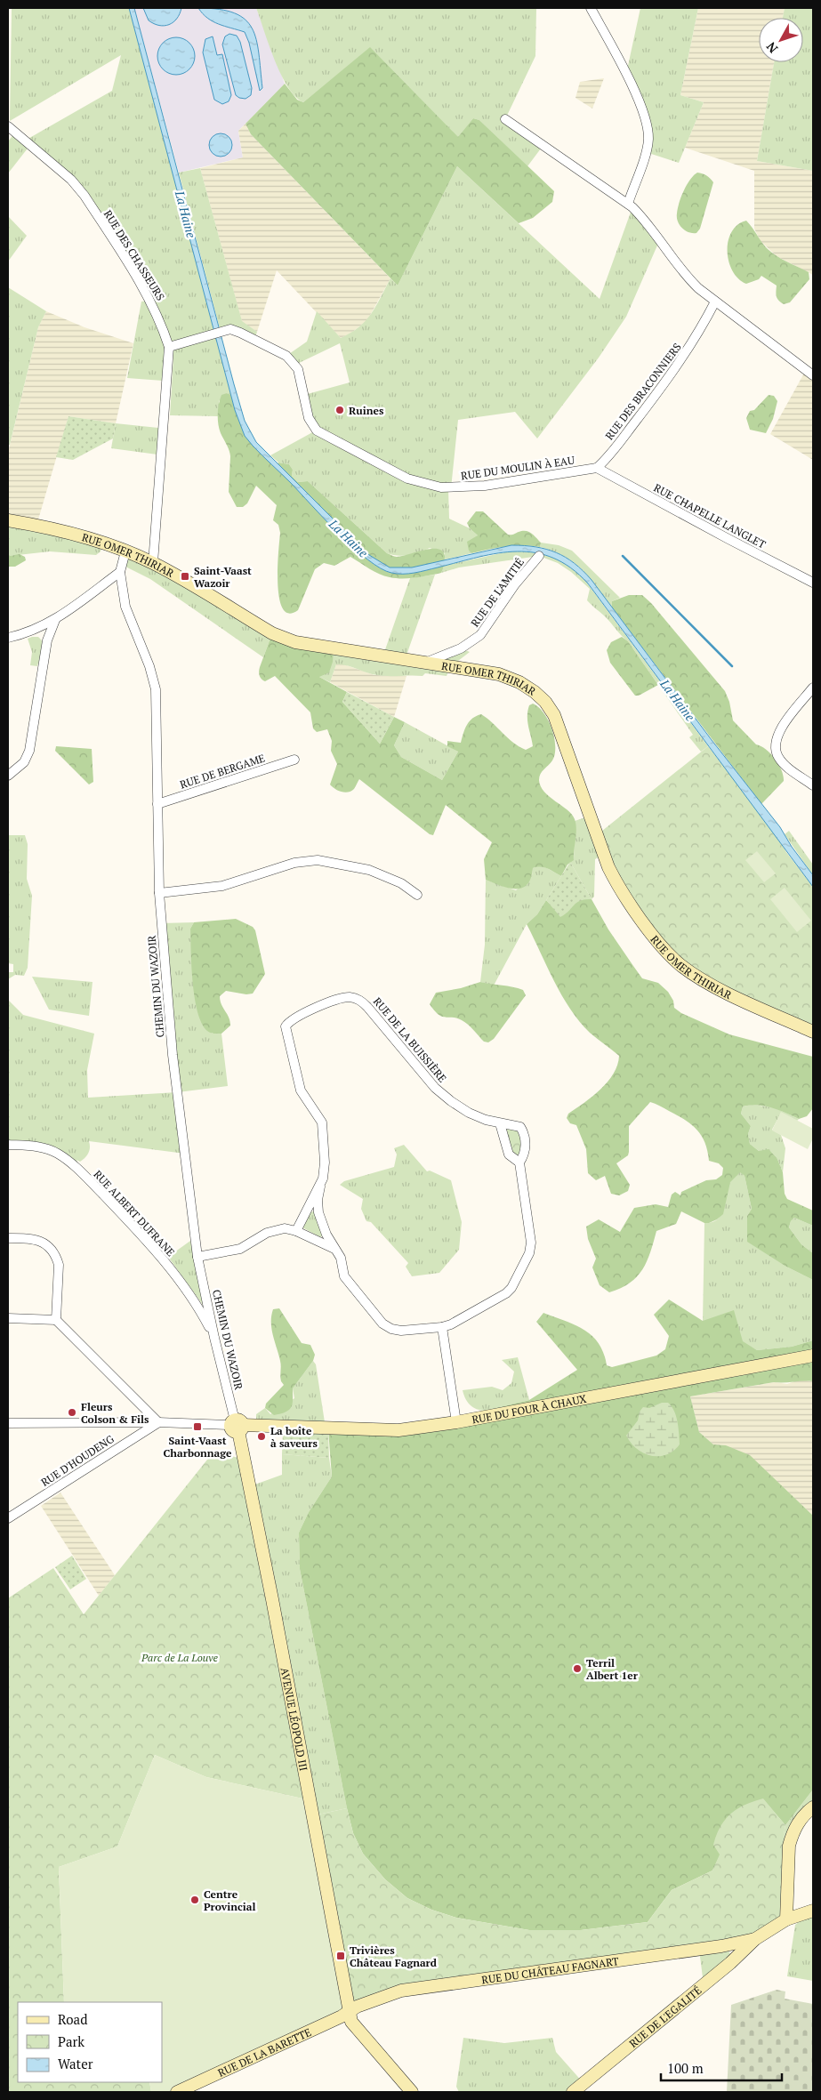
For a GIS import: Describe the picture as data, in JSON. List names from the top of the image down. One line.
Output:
{"streets":{"street":["RUE DES CHASSEURS","RUE DES BRACONNIERS","RUE DU MOULIN À EAU","RUE CHAPELLE LANGLET","RUE OMER THIRIAR","RUE DE L'AMITIÉ","RUE DE BERGAME","CHEMIN DU WAZOIR","RUE DE LA BUISSIÈRE","RUE ALBERT DUFRANE","RUE DU FOUR À CHAUX","RUE D'HOUDENG","AVENUE LÉOPOLD III","RUE DU CHÂTEAU FAGNART","RUE DE L'EGALITÉ","RUE DE LA BARETTE"]},"crossings":[["RUE DES CHASSEURS","RUE DU MOULIN À EAU"],["RUE DES CHASSEURS","RUE OMER THIRIAR"],["RUE DES BRACONNIERS","RUE DU MOULIN À EAU"],["RUE DES BRACONNIERS","RUE CHAPELLE LANGLET"],["RUE DU MOULIN À EAU","RUE CHAPELLE LANGLET"],["RUE OMER THIRIAR","RUE DE L'AMITIÉ"],["RUE OMER THIRIAR","CHEMIN DU WAZOIR"],["RUE DE BERGAME","CHEMIN DU WAZOIR"],["CHEMIN DU WAZOIR","RUE ALBERT DUFRANE"],["CHEMIN DU WAZOIR","RUE DU FOUR À CHAUX"],["CHEMIN DU WAZOIR","AVENUE LÉOPOLD III"],["RUE DU FOUR À CHAUX","AVENUE LÉOPOLD III"],["AVENUE LÉOPOLD III","RUE DU CHÂTEAU FAGNART"],["AVENUE LÉOPOLD III","RUE DE LA BARETTE"],["RUE DU CHÂTEAU FAGNART","RUE DE L'EGALITÉ"],["RUE DU CHÂTEAU FAGNART","RUE DE LA BARETTE"]],"water":["La Haine"],"parks":["Parc de La Louve"],"places":{"other":["Ruines","Fleurs Colson & Fils","La boîte à saveurs","Terril Albert 1er","Centre Provincial"],"transit":["Saint-Vaast Wazoir","Saint-Vaast Charbonnage","Trivières Château Fagnard"]},"legend":["Road","Park","Water"],"scale_bar":"100 m","north":"bottom left"}
